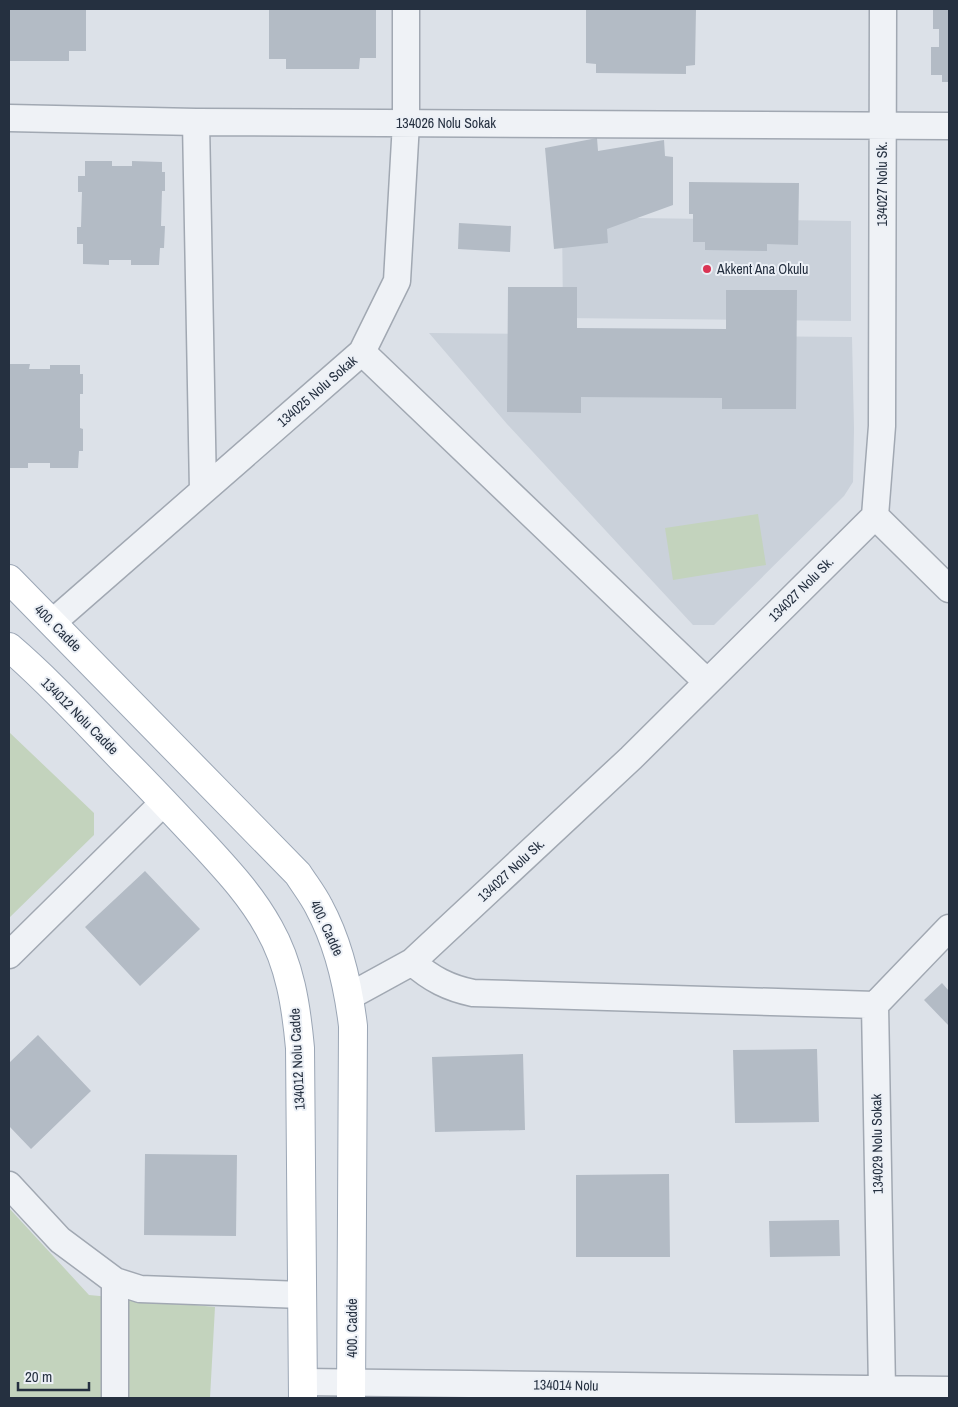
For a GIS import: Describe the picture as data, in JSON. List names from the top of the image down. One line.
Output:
{"streets":{"main road":["400. Cadde","134012 Nolu Cadde"],"street":["134026 Nolu Sokak","134027 Nolu Sk.","134025 Nolu Sokak","134029 Nolu Sokak","134014 Nolu"]},"crossings":[["134026 Nolu Sokak","134027 Nolu Sk."],["134026 Nolu Sokak","134025 Nolu Sokak"],["134027 Nolu Sk.","400. Cadde"],["134025 Nolu Sokak","400. Cadde"],["400. Cadde","134014 Nolu"],["134012 Nolu Cadde","134014 Nolu"],["134029 Nolu Sokak","134014 Nolu"]],"places":["Akkent Ana Okulu"],"scale_bar":"20 m"}
